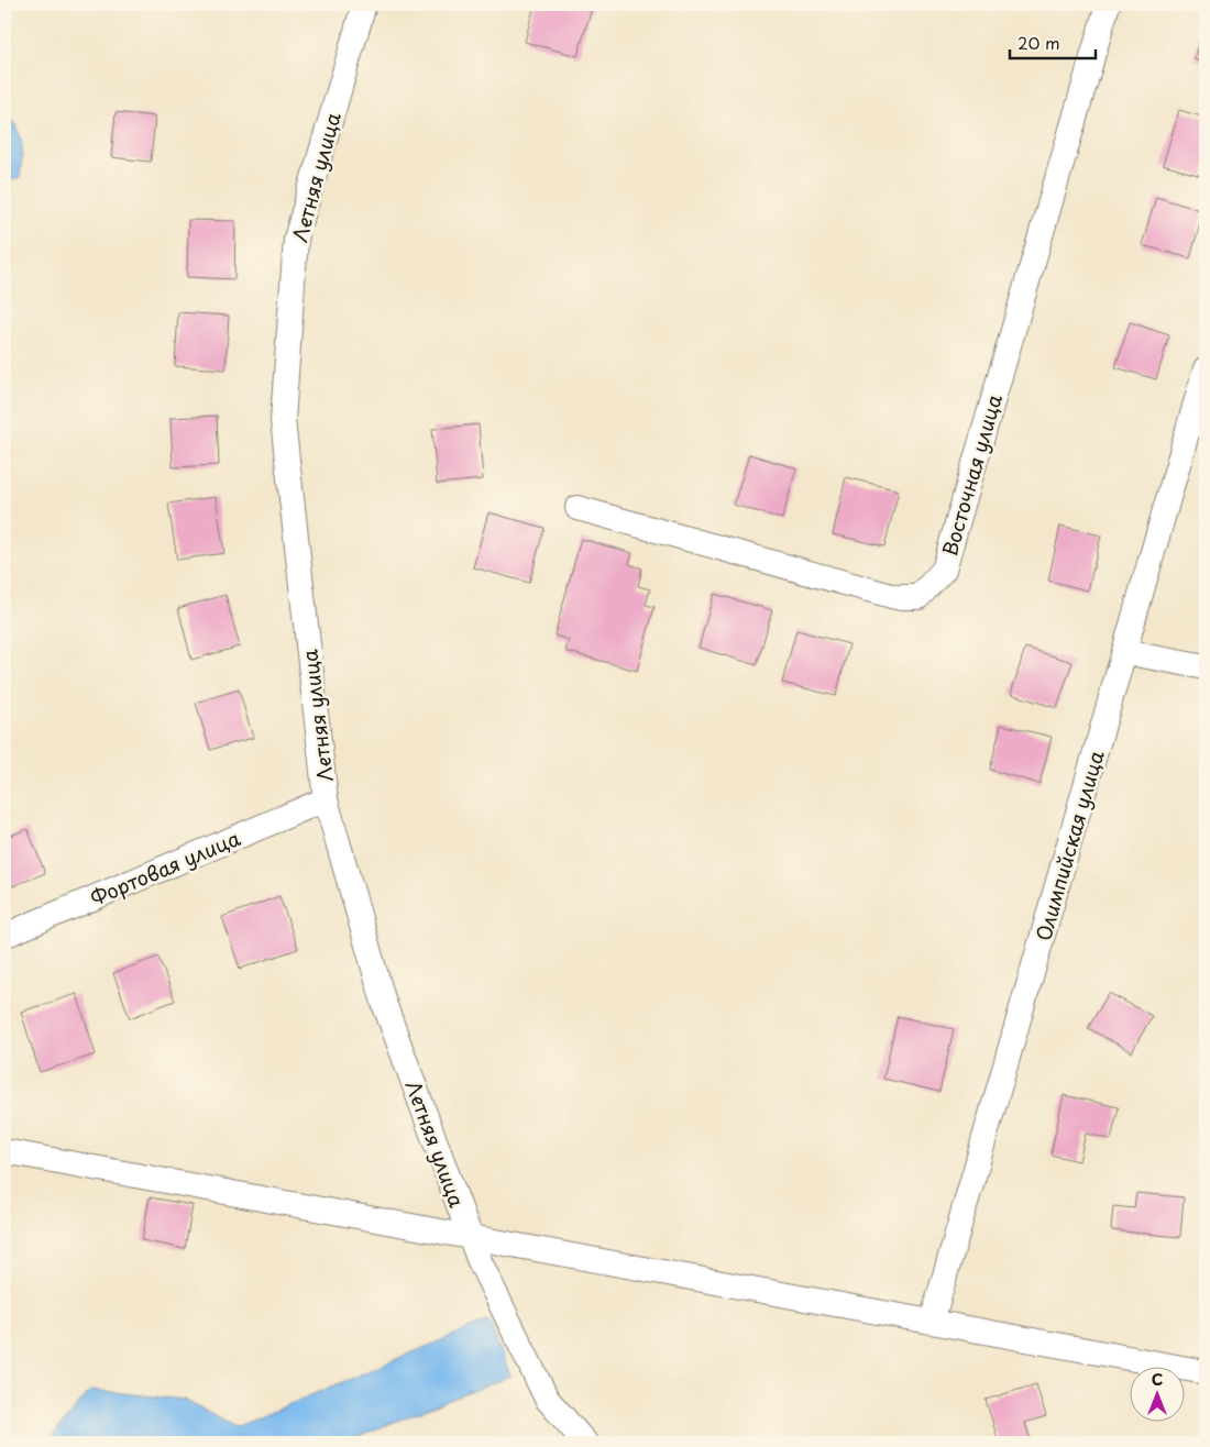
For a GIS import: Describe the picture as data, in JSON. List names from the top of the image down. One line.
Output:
{"streets":{"street":["Летняя улица","Восточная улица","Олимпийская улица","Фортовая улица"]},"crossings":[["Летняя улица","Фортовая улица"]],"scale_bar":"20 m","north":"top"}
